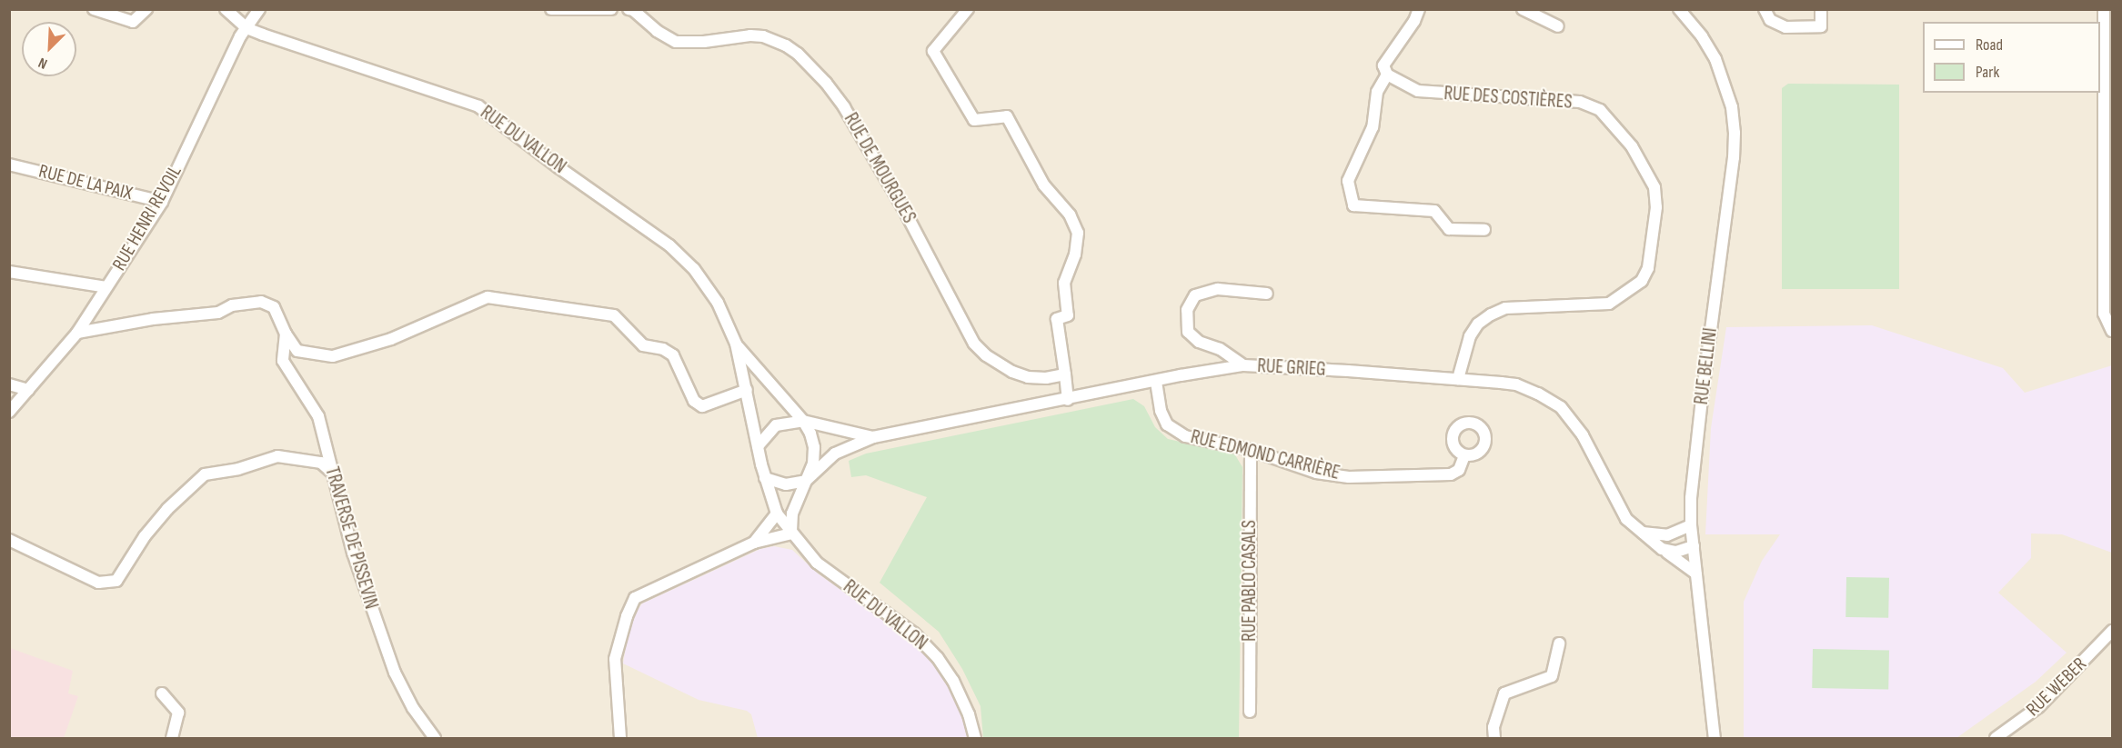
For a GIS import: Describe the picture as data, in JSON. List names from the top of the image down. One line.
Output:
{"streets":{"street":["RUE DES COSTIÈRES","RUE DU VALLON","RUE DE MOURGUES","RUE DE LA PAIX","RUE HENRI REVOIL","RUE BELLINI","RUE GRIEG","RUE EDMOND CARRIÈRE","TRAVERSE DE PISSEVIN","RUE PABLO CASALS","RUE WEBER"]},"crossings":[["RUE DES COSTIÈRES","RUE GRIEG"],["RUE DU VALLON","RUE HENRI REVOIL"],["RUE DU VALLON","RUE GRIEG"],["RUE DE LA PAIX","RUE HENRI REVOIL"],["RUE BELLINI","RUE GRIEG"],["RUE GRIEG","RUE EDMOND CARRIÈRE"],["RUE EDMOND CARRIÈRE","RUE PABLO CASALS"]],"legend":["Road","Park"],"north":"bottom left"}
